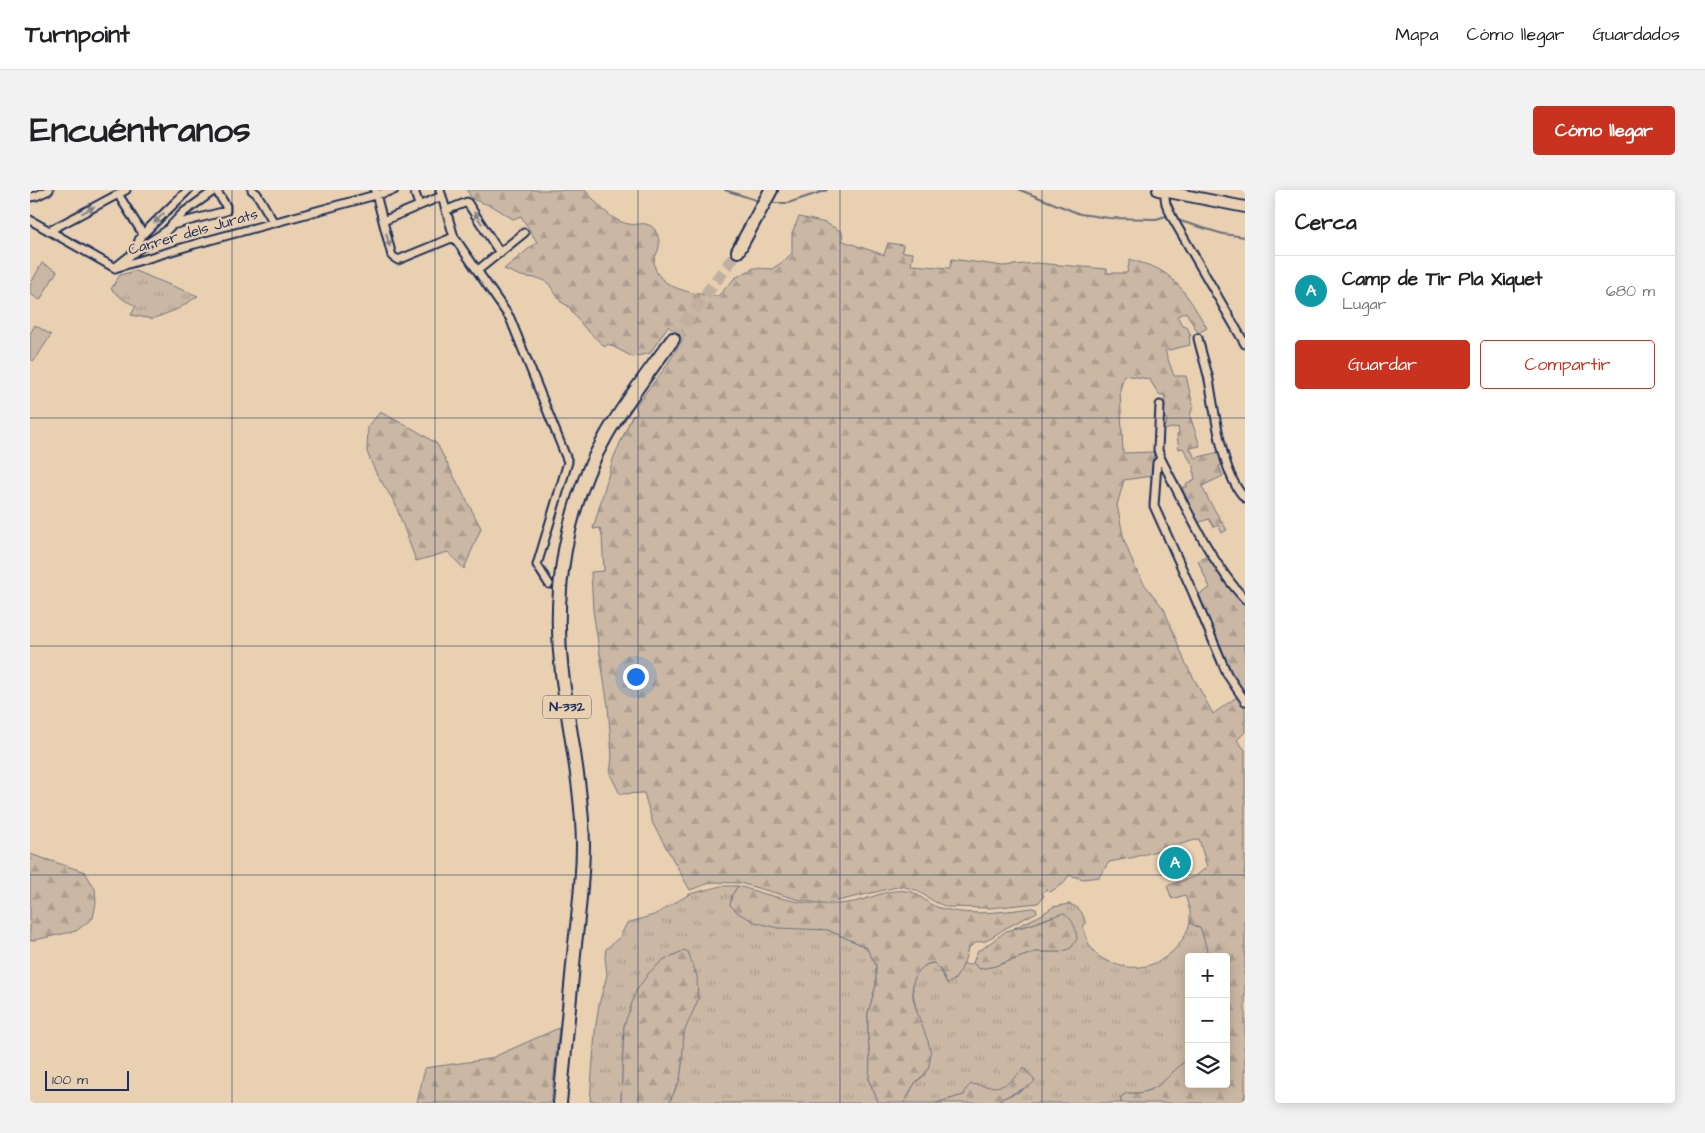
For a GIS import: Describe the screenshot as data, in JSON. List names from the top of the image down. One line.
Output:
{"streets":{"highway":["N-332"],"street":["Carrer dels Jurats"]},"scale_bar":"100 m","page":{"header":"Turnpoint","nav":["Mapa","Cómo llegar","Guardados"],"title":"Encuéntranos","buttons":["Cómo llegar",["Guardar","Compartir"]],"heading":"Cerca","list":[{"mark":"A","name":"Camp de Tir Pla Xiquet","note":"Lugar","value":"680 m"}],"pins":"A","map_buttons":["+","−"],"scale":"100 m"}}
